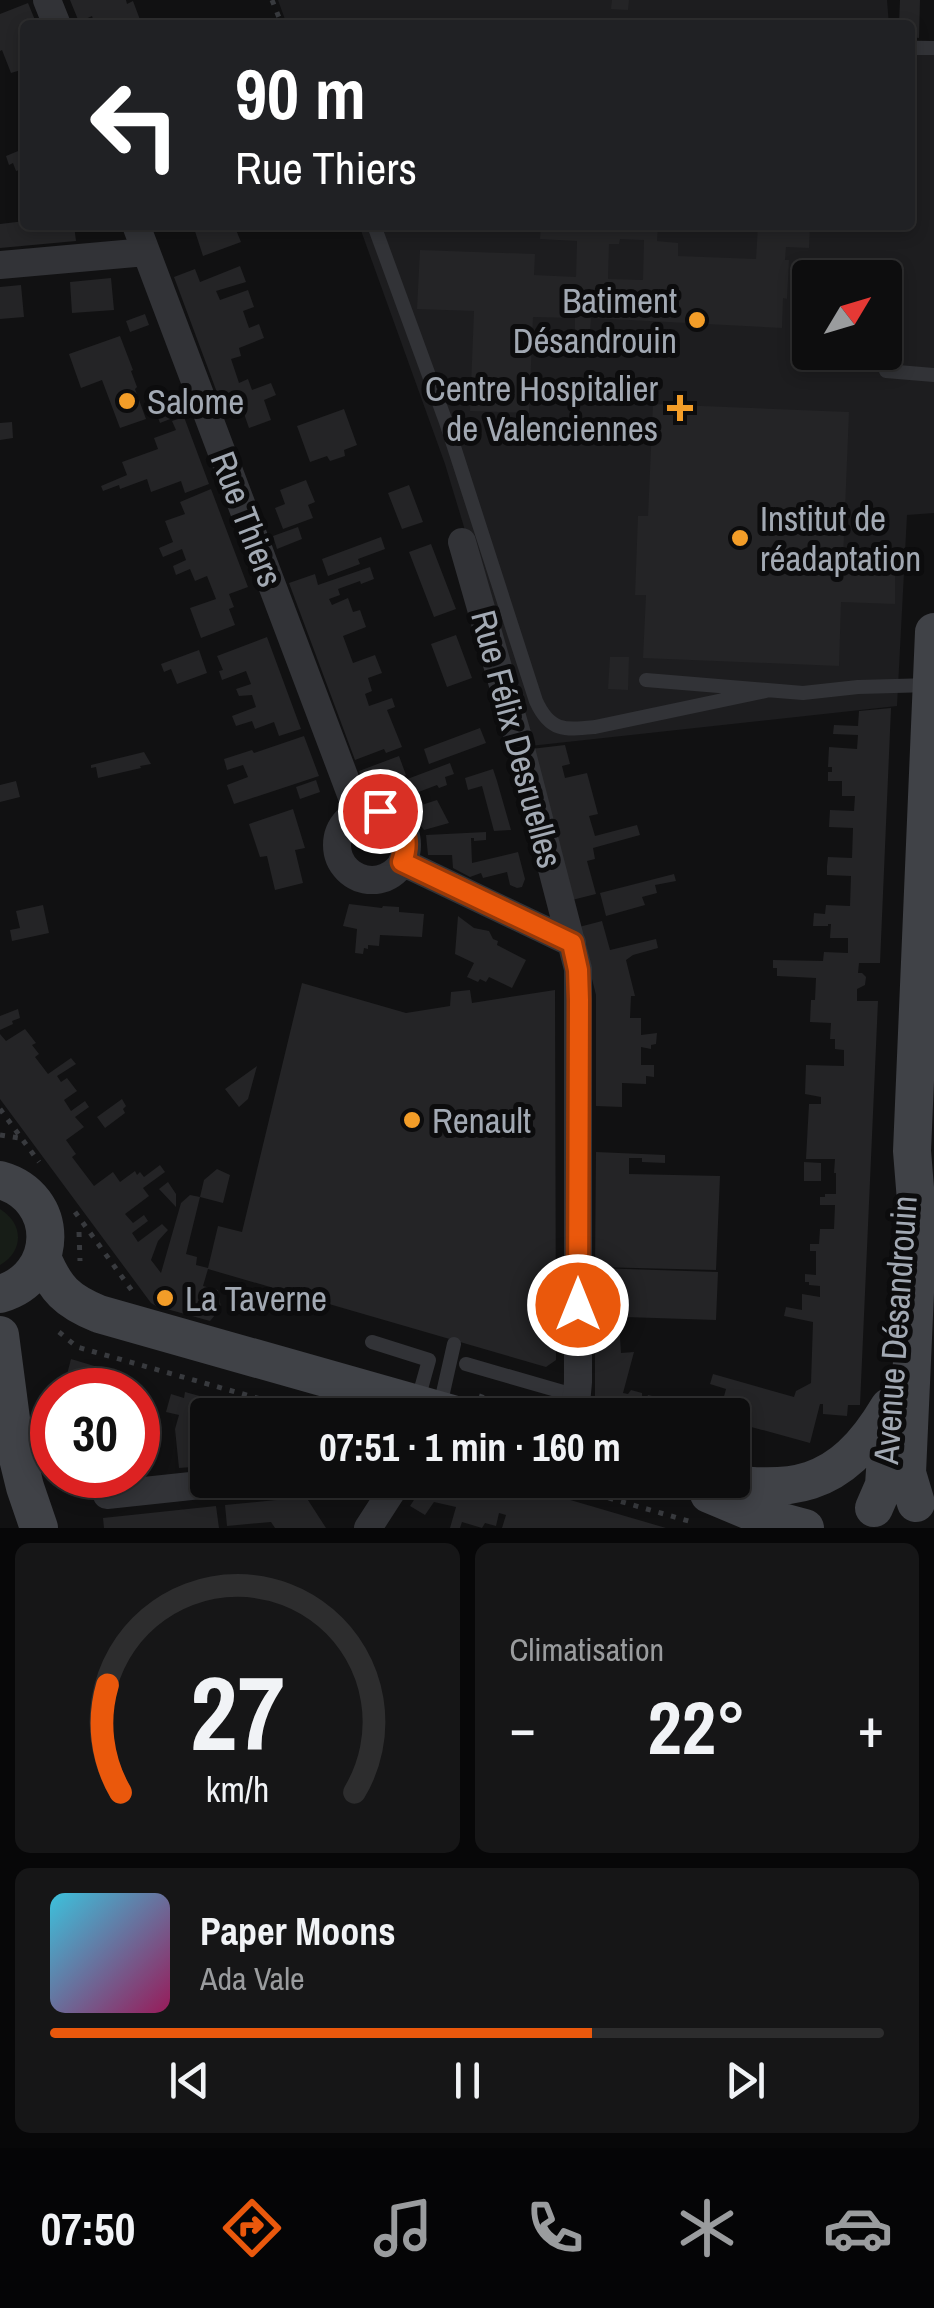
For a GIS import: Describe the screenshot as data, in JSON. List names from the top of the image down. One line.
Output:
{"streets":{"main road":["Avenue Désandrouin"],"street":["Rue Thiers","Rue Félix Desruelles"]},"places":{"other":["Batiment Désandrouin","Salome","Institut de réadaptation","Renault","La Taverne"],"health":["Centre Hospitalier de Valenciennes"]},"north":"top right","page":{"turn":["90 m","Rue Thiers"],"limit":"30","trip":"07:51 · 1 min · 160 m","tile":"Climatisation","heat":["−","22°","+"],"song":["Paper Moons","Ada Vale"],"tabs":"07:50","gauge":["27","km/h"]}}
